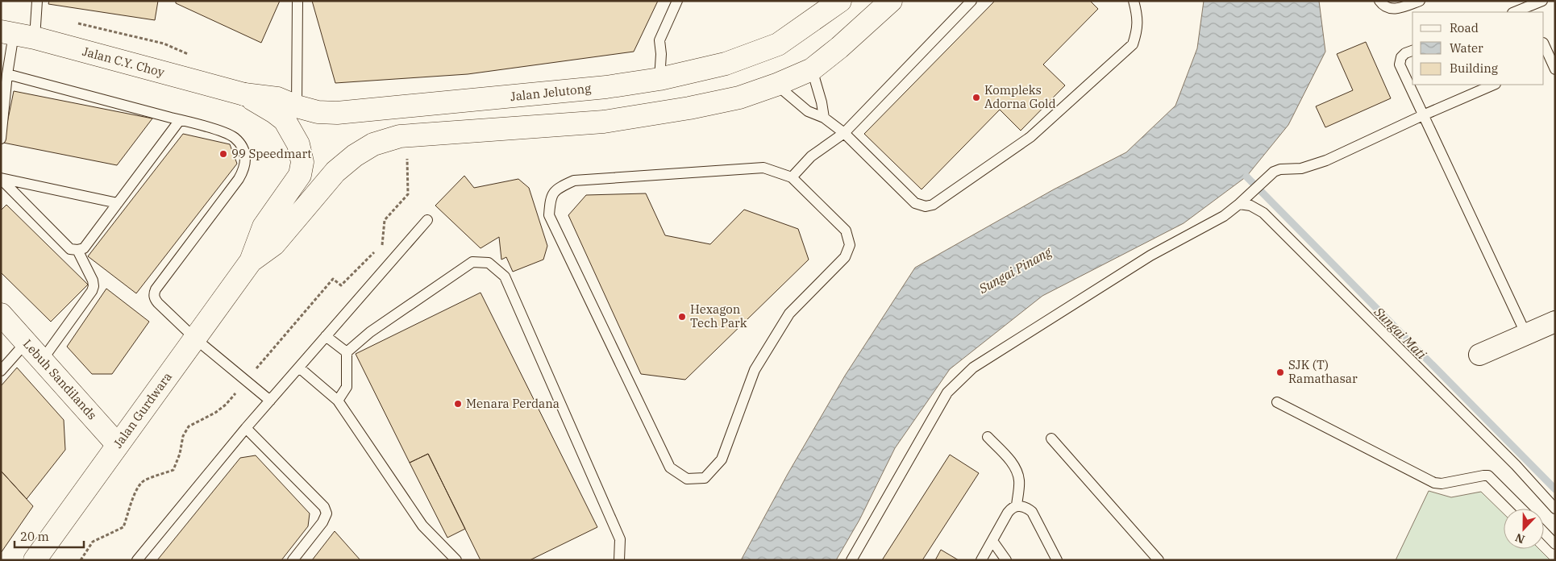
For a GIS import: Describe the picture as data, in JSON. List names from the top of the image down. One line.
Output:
{"streets":{"main road":["Jalan C.Y. Choy","Jalan Jelutong","Lebuh Sandilands","Jalan Gurdwara"]},"crossings":[["Jalan C.Y. Choy","Jalan Jelutong"],["Jalan C.Y. Choy","Jalan Gurdwara"],["Jalan Jelutong","Jalan Gurdwara"],["Lebuh Sandilands","Jalan Gurdwara"]],"water":["Sungai Pinang","Sungai Mati"],"places":["Kompleks Adorna Gold","99 Speedmart","Hexagon Tech Park","SJK (T) Ramathasar","Menara Perdana"],"legend":["Road","Water","Building"],"scale_bar":"20 m","north":"bottom"}
